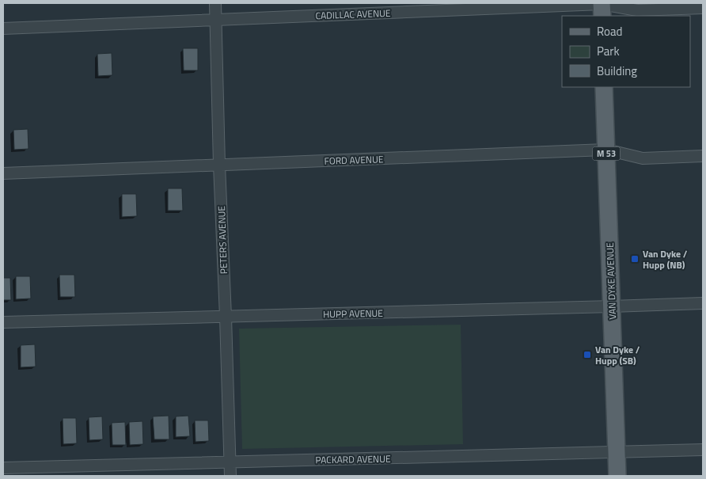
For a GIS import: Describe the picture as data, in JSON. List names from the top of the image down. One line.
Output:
{"streets":{"main road":["M 53","VAN DYKE AVENUE"],"street":["CADILLAC AVENUE","FORD AVENUE","PETERS AVENUE","HUPP AVENUE","PACKARD AVENUE"]},"crossings":[["CADILLAC AVENUE","PETERS AVENUE"],["FORD AVENUE","PETERS AVENUE"],["FORD AVENUE","VAN DYKE AVENUE"],["PETERS AVENUE","HUPP AVENUE"],["PETERS AVENUE","PACKARD AVENUE"],["VAN DYKE AVENUE","HUPP AVENUE"],["VAN DYKE AVENUE","PACKARD AVENUE"]],"places":{"transit":["Van Dyke / Hupp (NB)","Van Dyke / Hupp (SB)"]},"legend":["Road","Park","Building"]}
